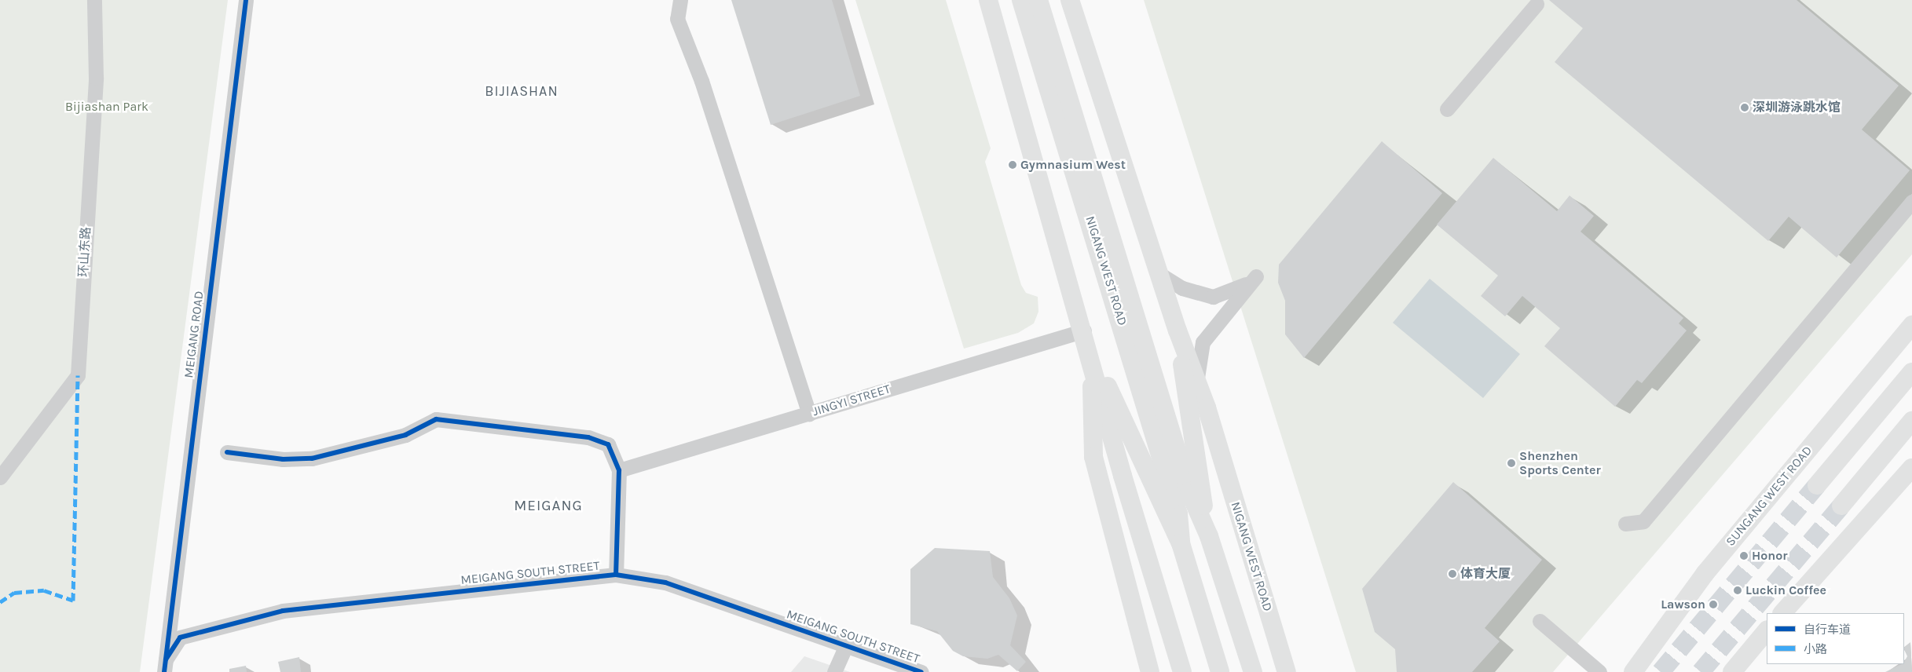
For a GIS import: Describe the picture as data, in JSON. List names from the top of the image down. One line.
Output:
{"streets":{"main road":["NIGANG WEST ROAD","SUNGANG WEST ROAD"],"street":["环山东路","MEIGANG ROAD","JINGYI STREET","MEIGANG SOUTH STREET"]},"crossings":[["NIGANG WEST ROAD","JINGYI STREET"],["MEIGANG ROAD","MEIGANG SOUTH STREET"]],"districts":["BIJIASHAN","MEIGANG"],"parks":["Bijiashan Park"],"places":["深圳游泳跳水馆","Gymnasium West","Shenzhen Sports Center","Honor","体育大厦","Luckin Coffee","Lawson"],"legend":["自行车道","小路"]}
